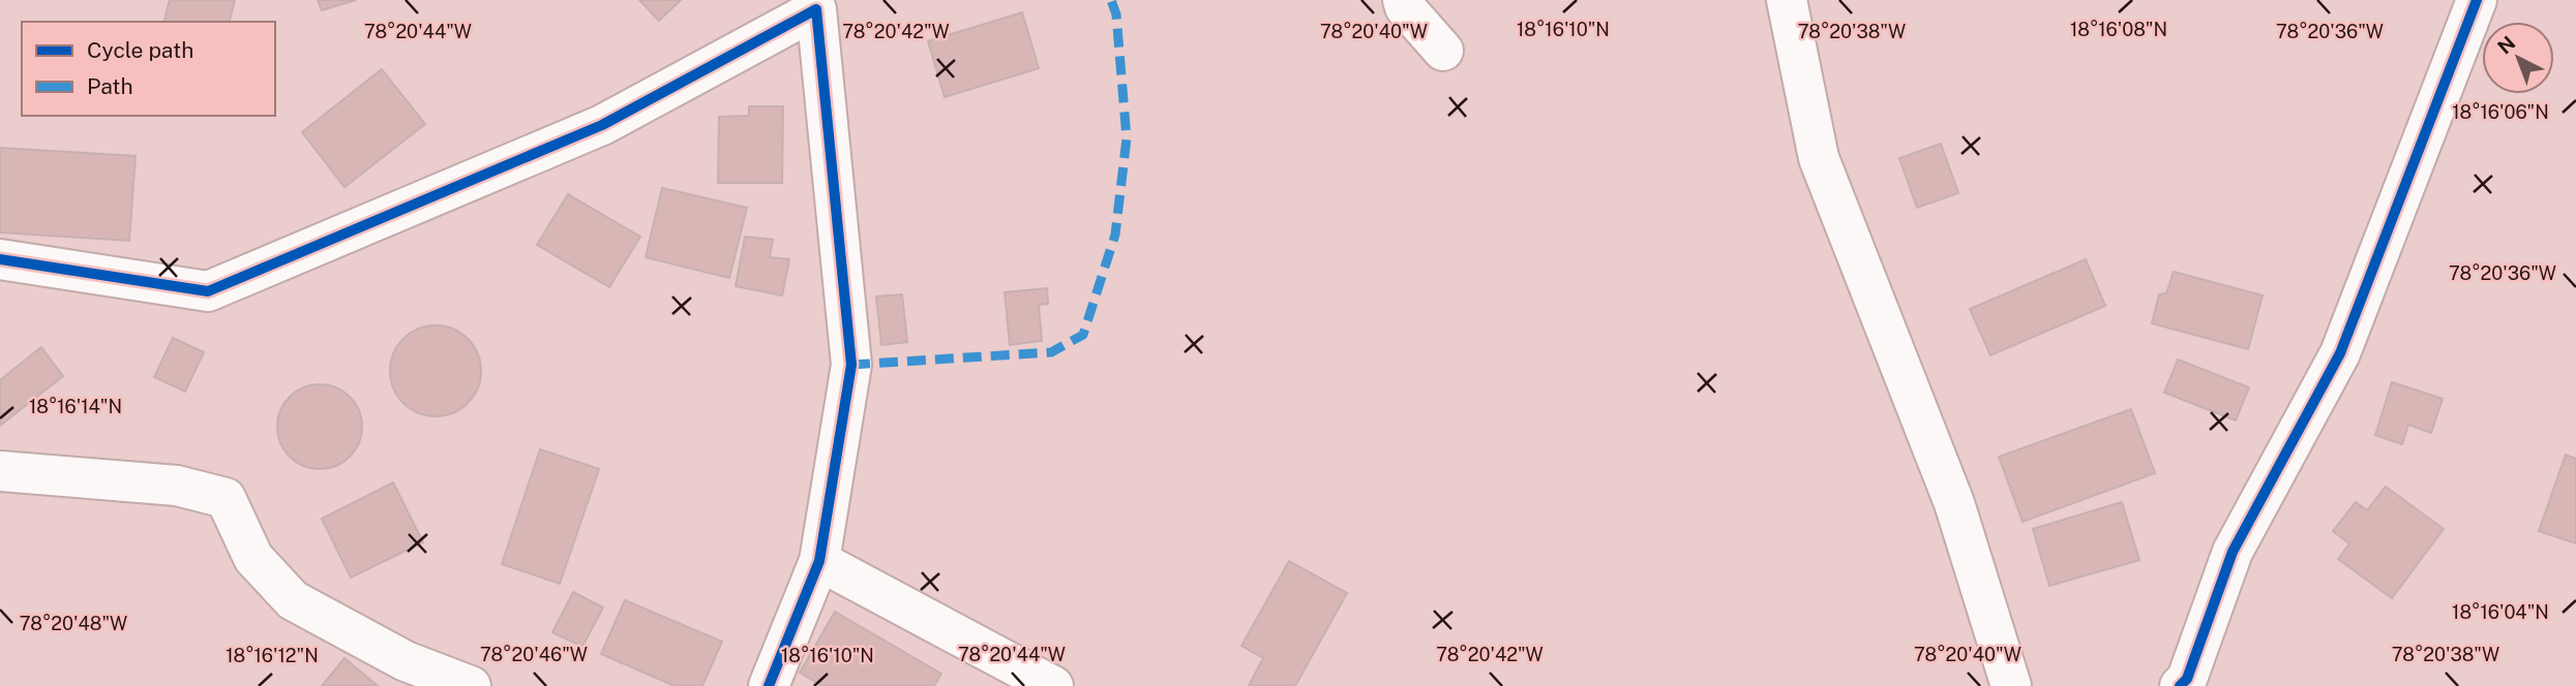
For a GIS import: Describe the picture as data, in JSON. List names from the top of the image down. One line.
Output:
{"legend":["Cycle path","Path"],"north":"top left","coordinates":["18°16'10\"N","18°16'08\"N","78°20'44\"W","78°20'42\"W","78°20'40\"W","78°20'38\"W","78°20'36\"W","18°16'06\"N","18°16'14\"N","18°16'04\"N","78°20'48\"W","78°20'46\"W","18°16'12\"N"]}
